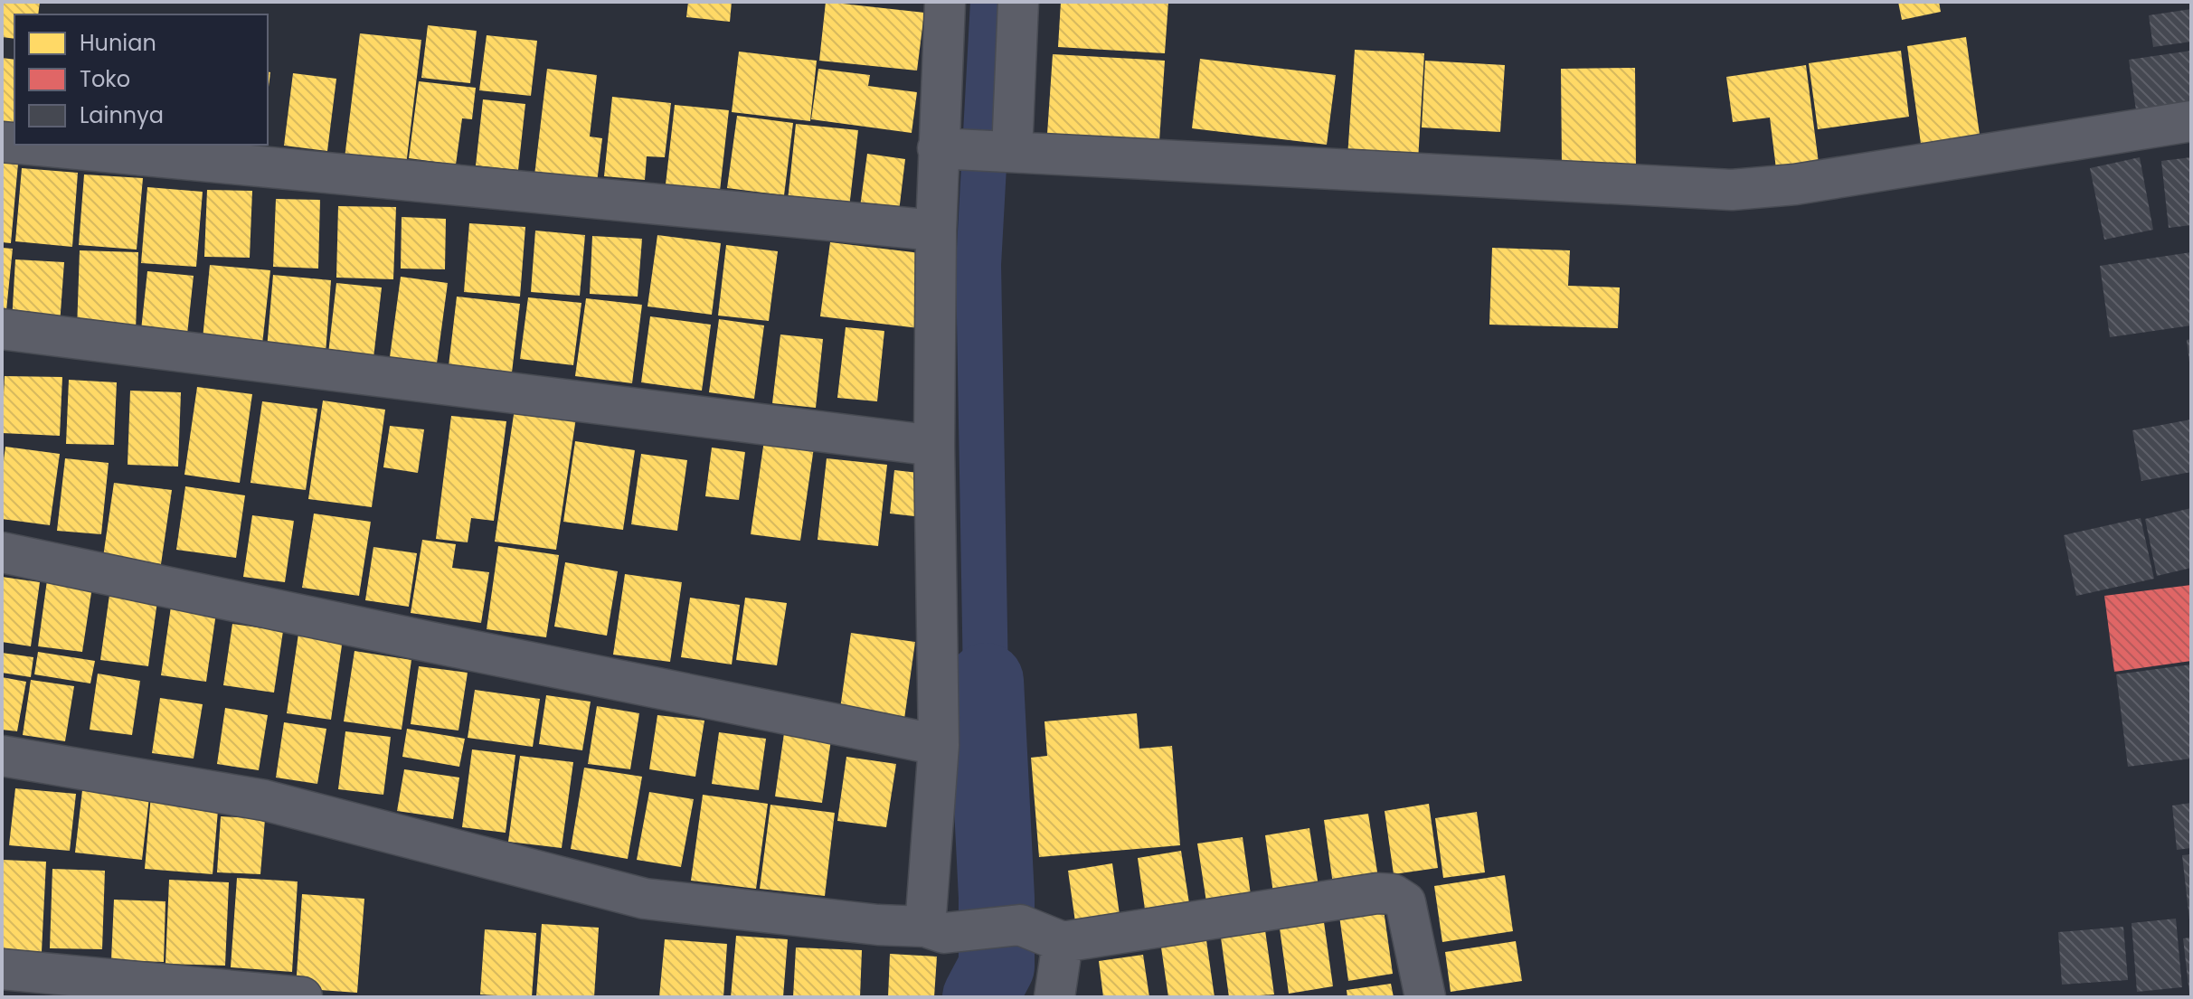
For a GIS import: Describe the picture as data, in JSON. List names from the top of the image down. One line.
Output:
{"legend":["Hunian","Toko","Lainnya"]}
